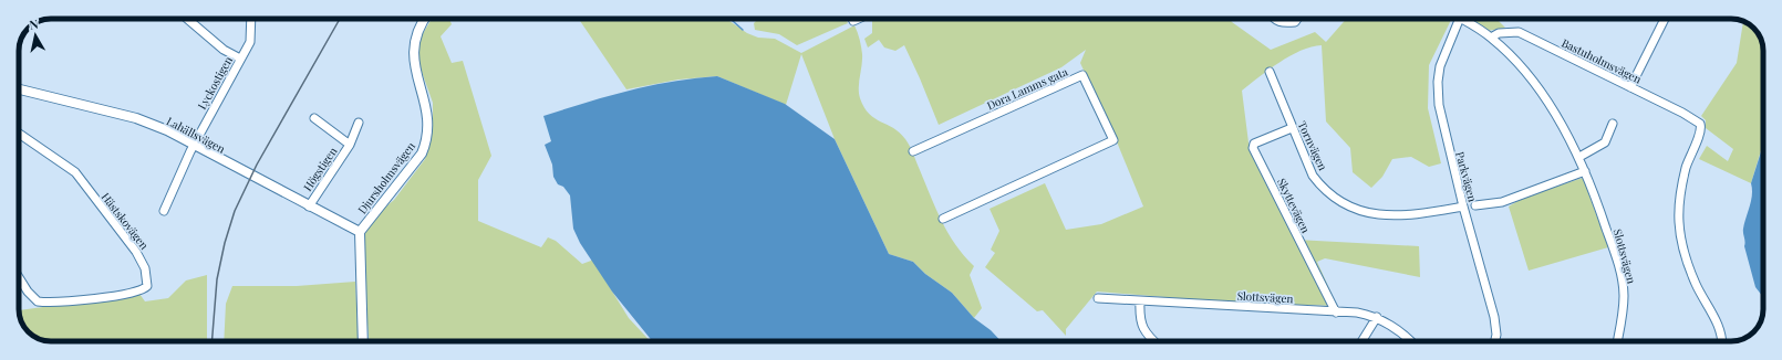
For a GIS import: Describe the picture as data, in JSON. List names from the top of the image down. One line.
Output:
{"streets":{"street":["Bastuholmsvägen","Lyckostigen","Dora Lamms gata","Lahällsvägen","Tornvägen","Högstigen","Parkvägen","Djursholmsvägen","Skyttevägen","Hästskovägen","Slottsvägen"]},"crossings":[["Bastuholmsvägen","Slottsvägen"],["Lyckostigen","Lahällsvägen"],["Lahällsvägen","Högstigen"],["Lahällsvägen","Djursholmsvägen"],["Tornvägen","Parkvägen"],["Tornvägen","Skyttevägen"],["Skyttevägen","Slottsvägen"]],"north":"top"}
